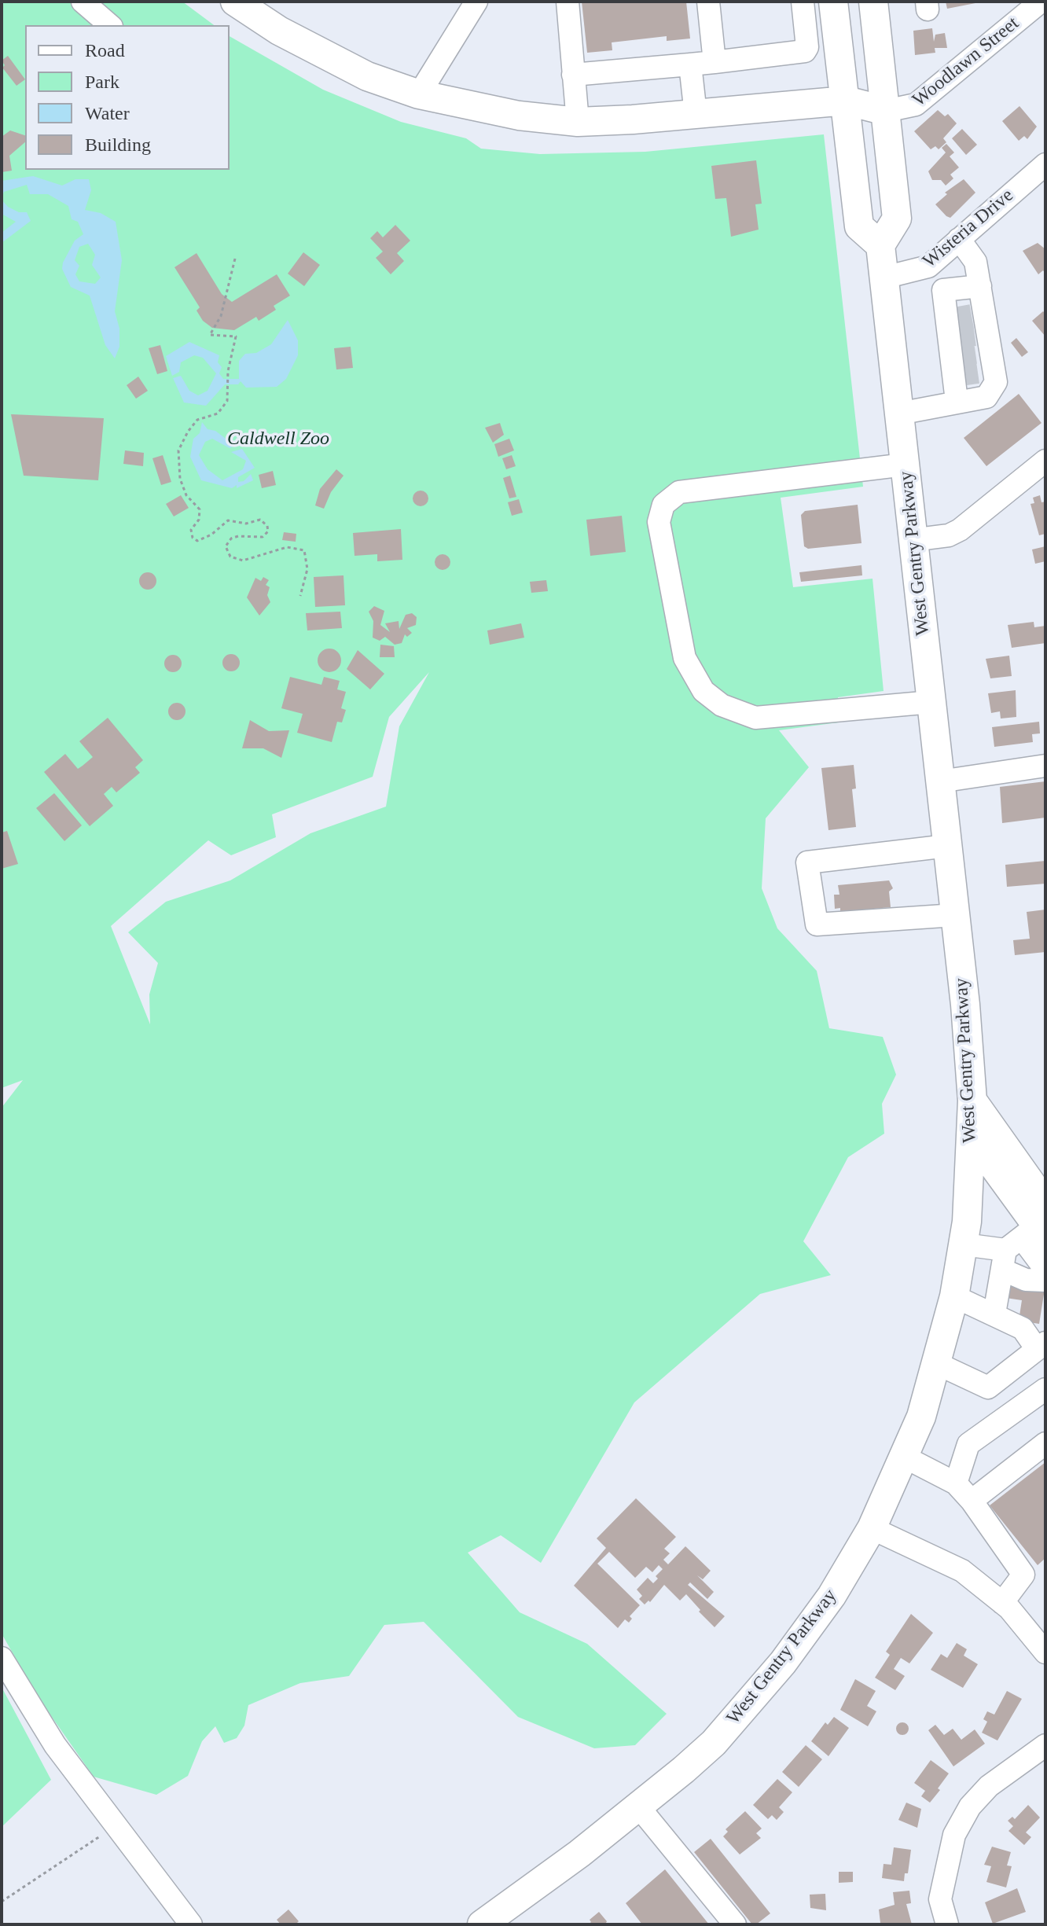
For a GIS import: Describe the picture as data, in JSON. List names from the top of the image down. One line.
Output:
{"streets":{"main road":["West Gentry Parkway"],"street":["Woodlawn Street","Wisteria Drive"]},"crossings":[["Wisteria Drive","West Gentry Parkway"]],"parks":["Caldwell Zoo"],"legend":["Road","Park","Water","Building"]}
